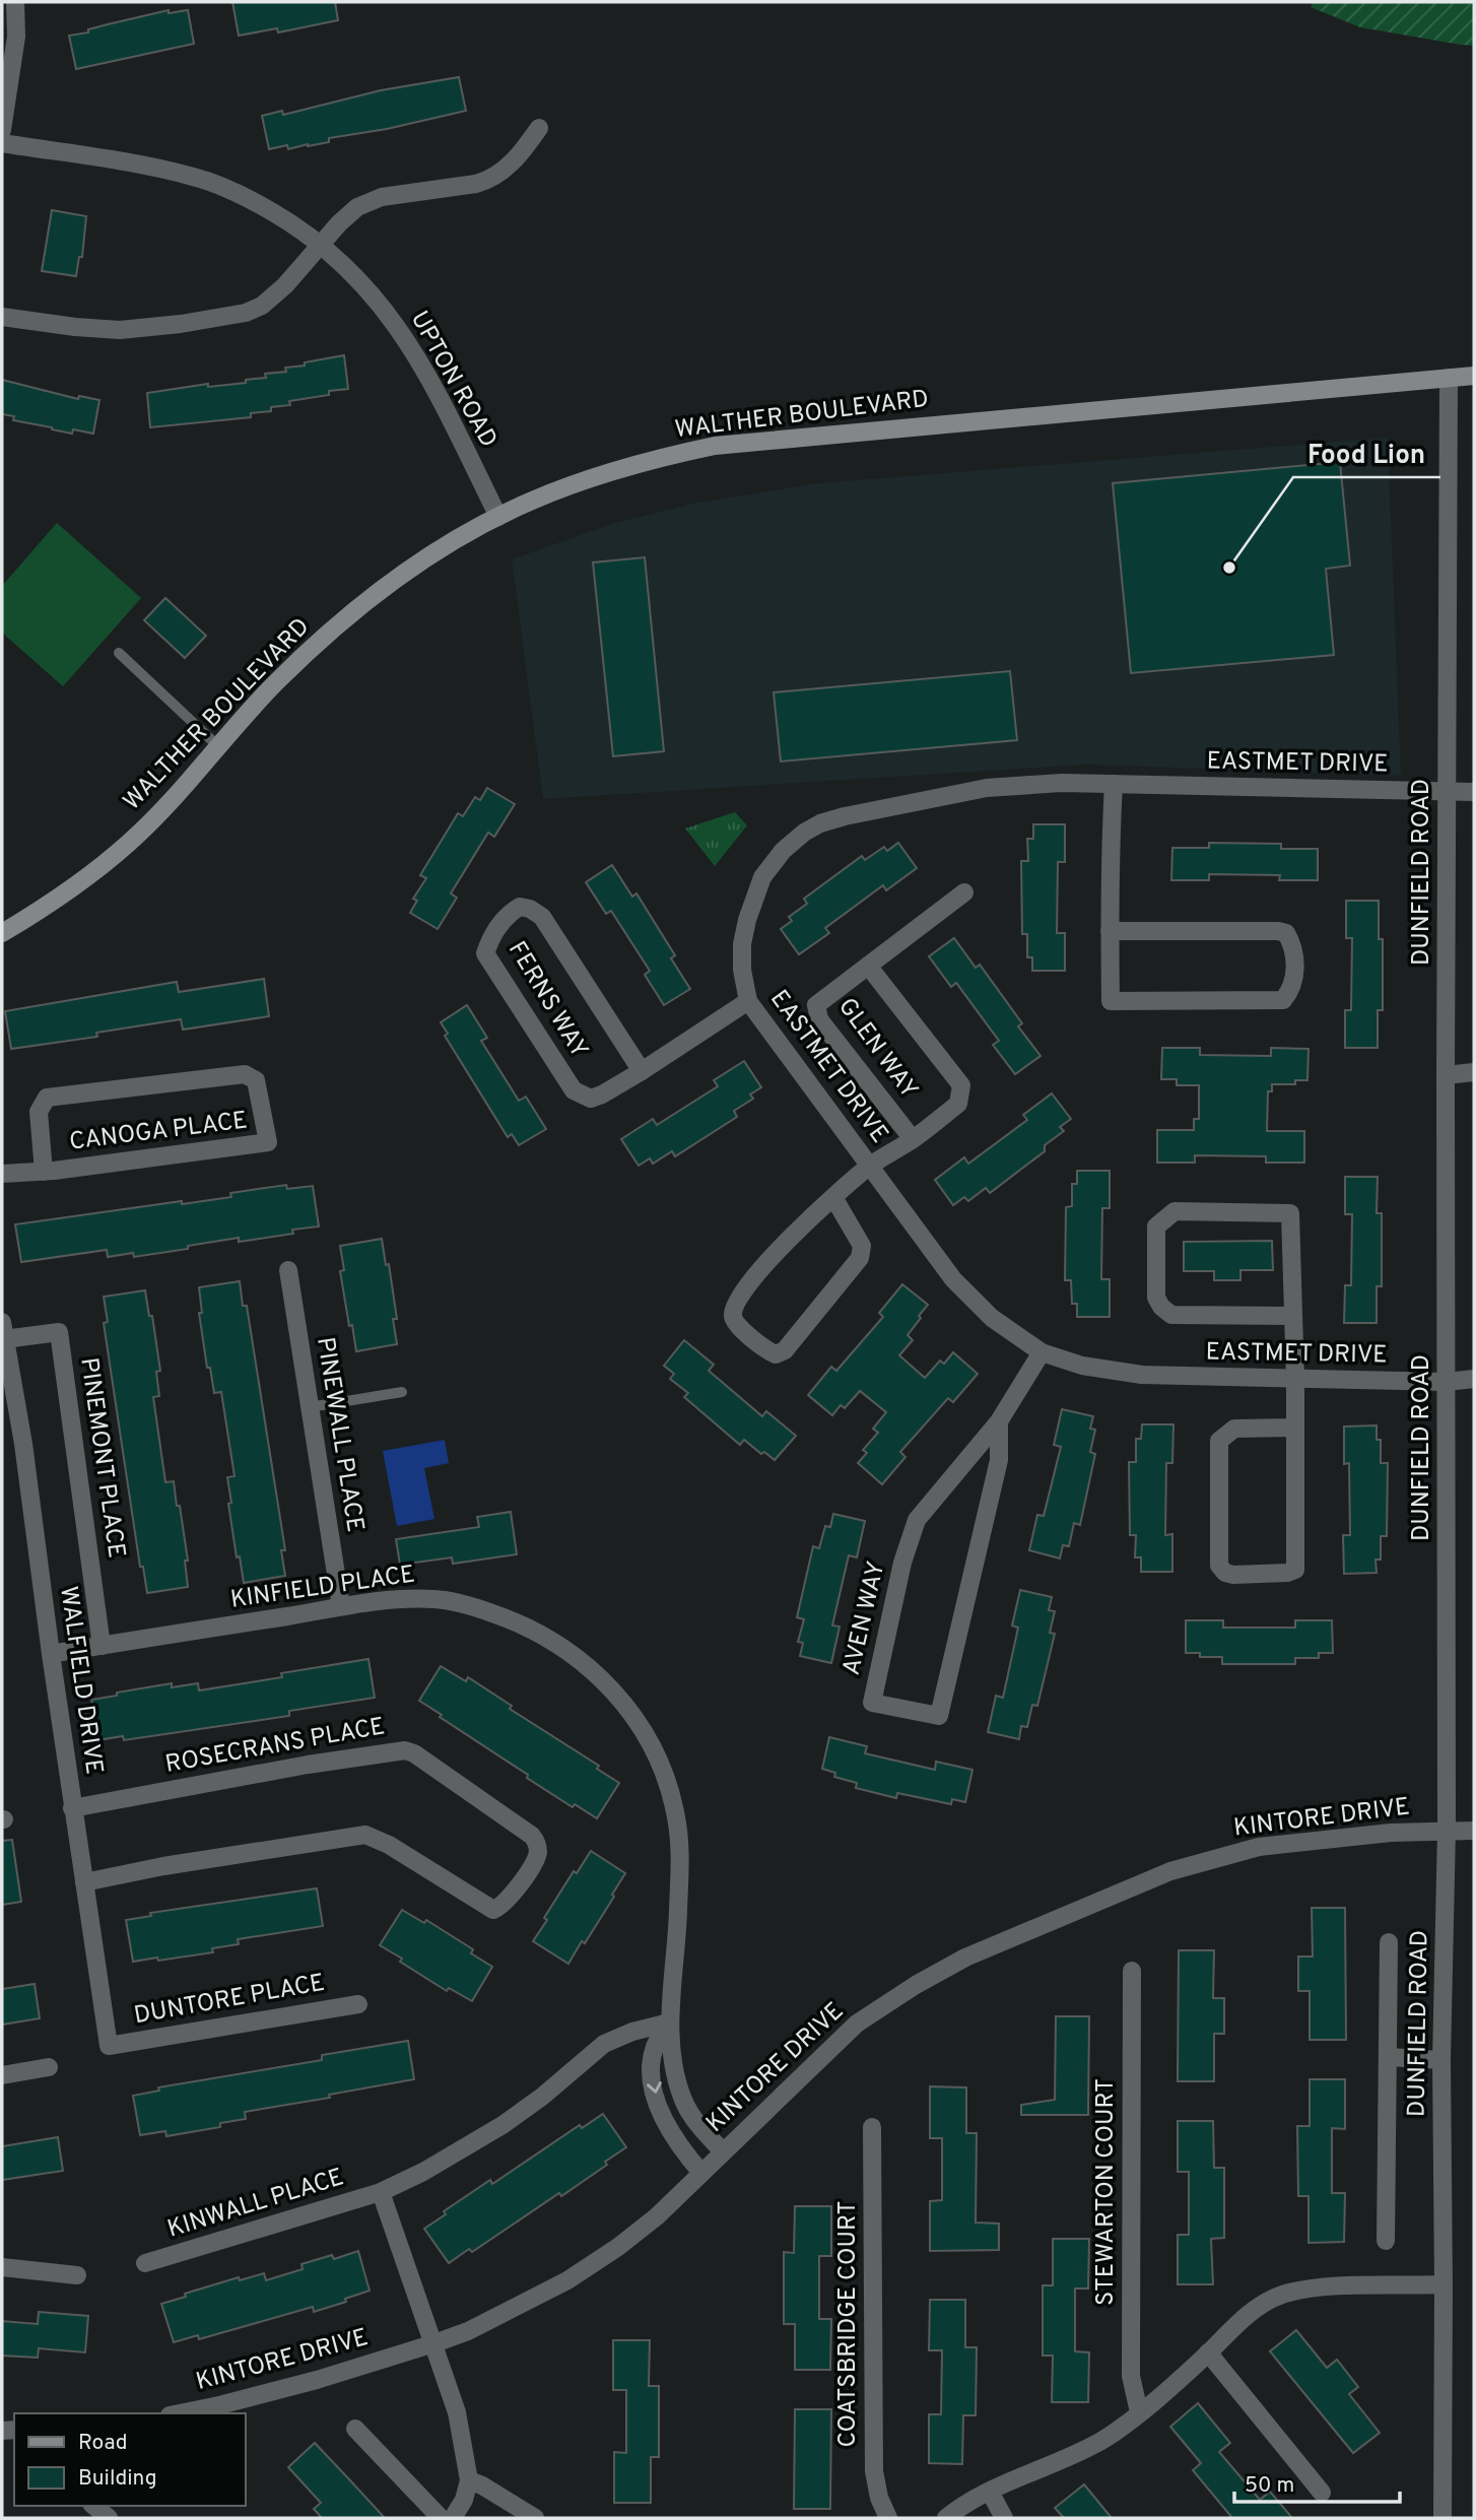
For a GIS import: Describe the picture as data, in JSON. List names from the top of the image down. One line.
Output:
{"streets":{"main road":["WALTHER BOULEVARD"],"street":["UPTON ROAD","EASTMET DRIVE","DUNFIELD ROAD","FERNS WAY","GLEN WAY","CANOGA PLACE","PINEWALL PLACE","PINEMONT PLACE","KINFIELD PLACE","AVEN WAY","WALFIELD DRIVE","ROSECRANS PLACE","KINTORE DRIVE","DUNTORE PLACE","STEWARTON COURT","KINWALL PLACE","COATSBRIDGE COURT"]},"crossings":[["UPTON ROAD","WALTHER BOULEVARD"],["WALTHER BOULEVARD","DUNFIELD ROAD"],["EASTMET DRIVE","DUNFIELD ROAD"],["EASTMET DRIVE","FERNS WAY"],["EASTMET DRIVE","GLEN WAY"],["EASTMET DRIVE","AVEN WAY"],["DUNFIELD ROAD","KINTORE DRIVE"],["PINEWALL PLACE","KINFIELD PLACE"],["PINEMONT PLACE","KINFIELD PLACE"],["PINEMONT PLACE","WALFIELD DRIVE"],["KINFIELD PLACE","WALFIELD DRIVE"],["KINFIELD PLACE","KINTORE DRIVE"],["KINFIELD PLACE","KINWALL PLACE"],["WALFIELD DRIVE","ROSECRANS PLACE"],["WALFIELD DRIVE","DUNTORE PLACE"],["KINTORE DRIVE","KINWALL PLACE"]],"places":["Food Lion"],"legend":["Road","Building"],"scale_bar":"50 m"}
